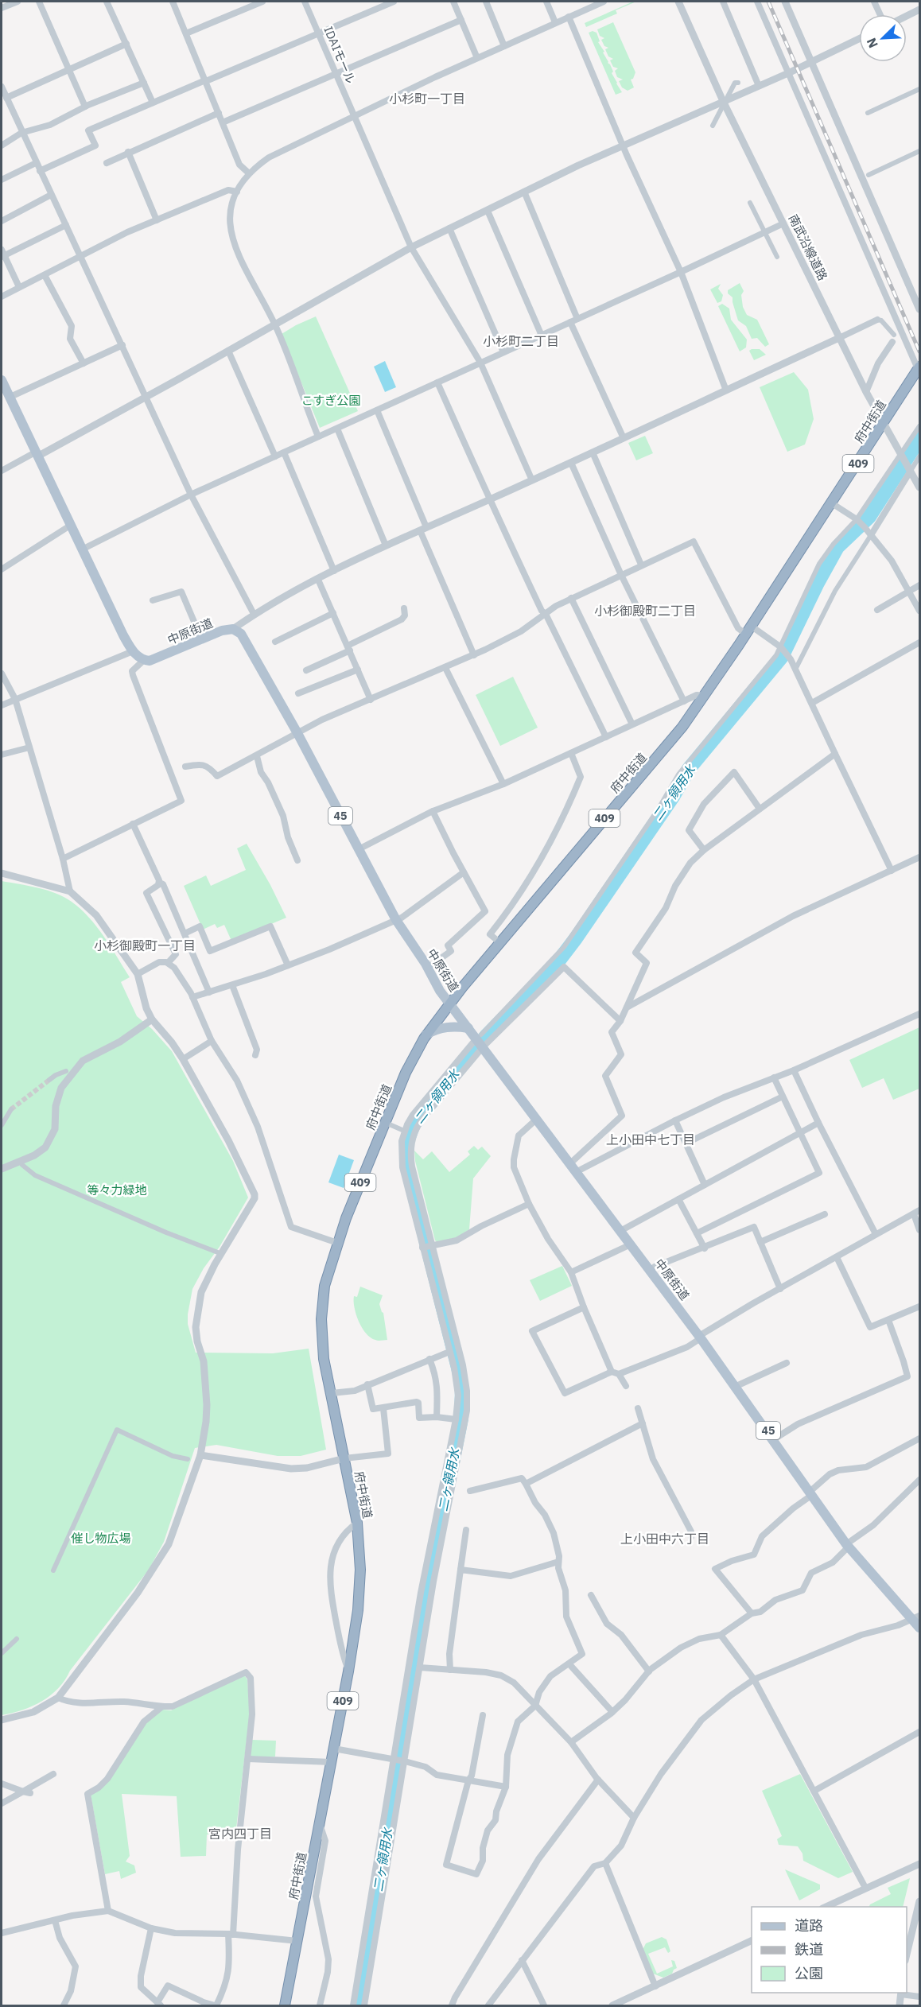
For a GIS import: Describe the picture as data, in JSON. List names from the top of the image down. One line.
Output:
{"streets":{"highway":["府中街道","409"],"main road":["中原街道","45"],"street":["IDAIモール","南武沿線道路"]},"crossings":[["南武沿線道路","府中街道"],["府中街道","中原街道"]],"districts":["小杉町一丁目","小杉町二丁目","小杉御殿町二丁目","小杉御殿町一丁目","上小田中七丁目","上小田中六丁目","宮内四丁目"],"water":["二ヶ領用水"],"parks":["こすぎ公園","等々力緑地","催し物広場"],"legend":["道路","鉄道","公園"],"north":"bottom left"}
